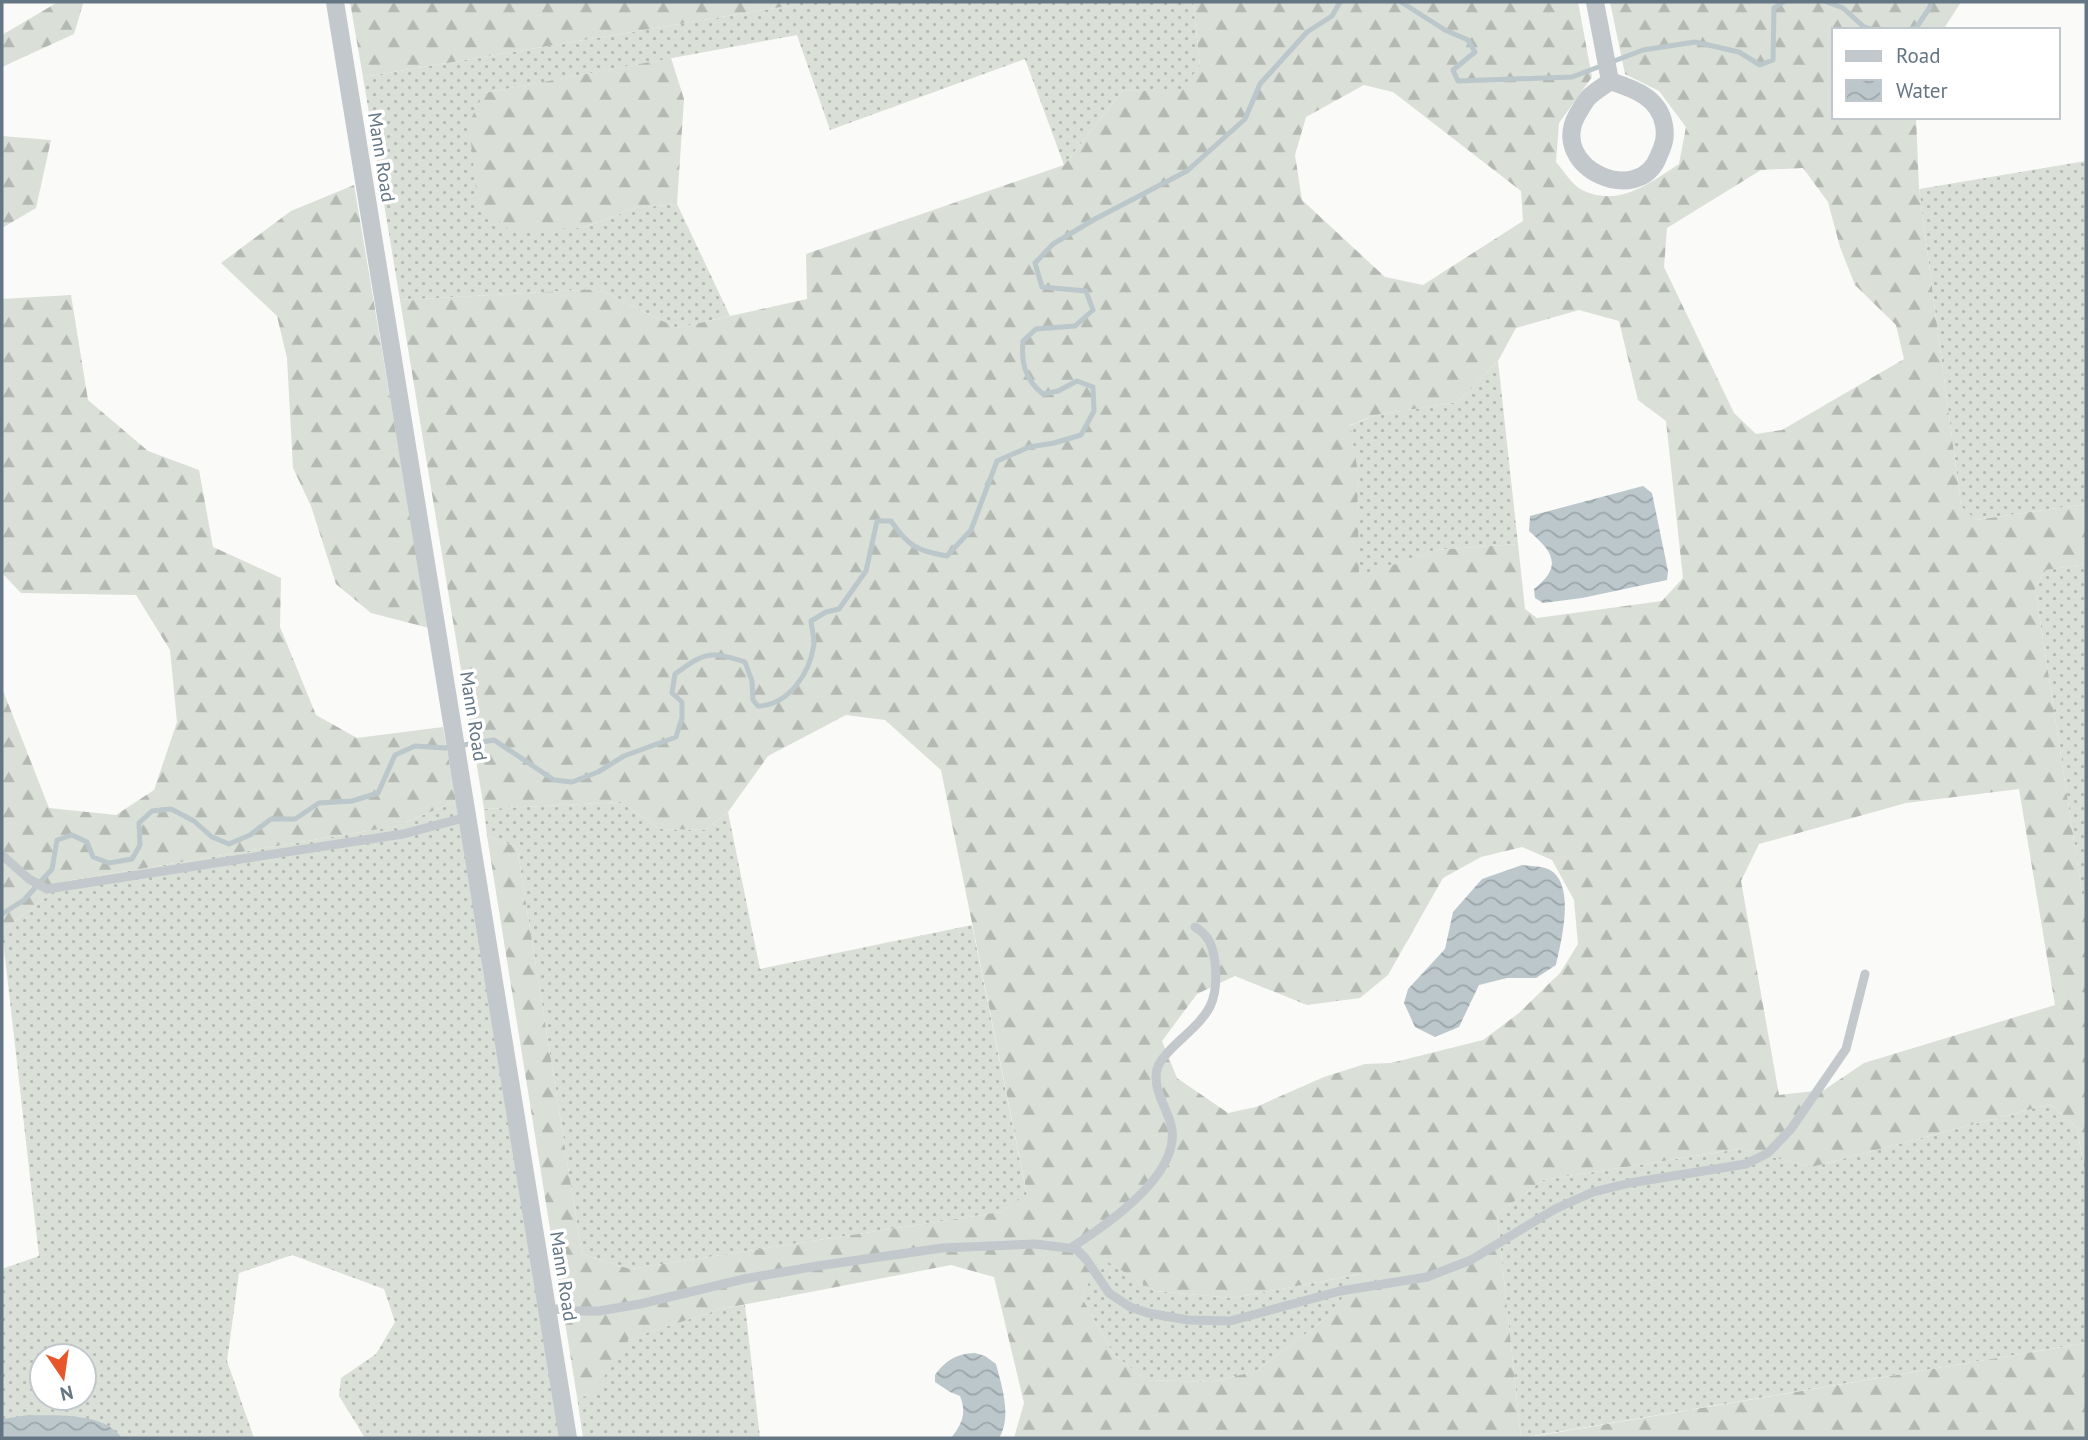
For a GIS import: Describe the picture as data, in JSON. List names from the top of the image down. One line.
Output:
{"streets":{"street":["Mann Road"]},"legend":["Road","Water"],"north":"bottom"}
